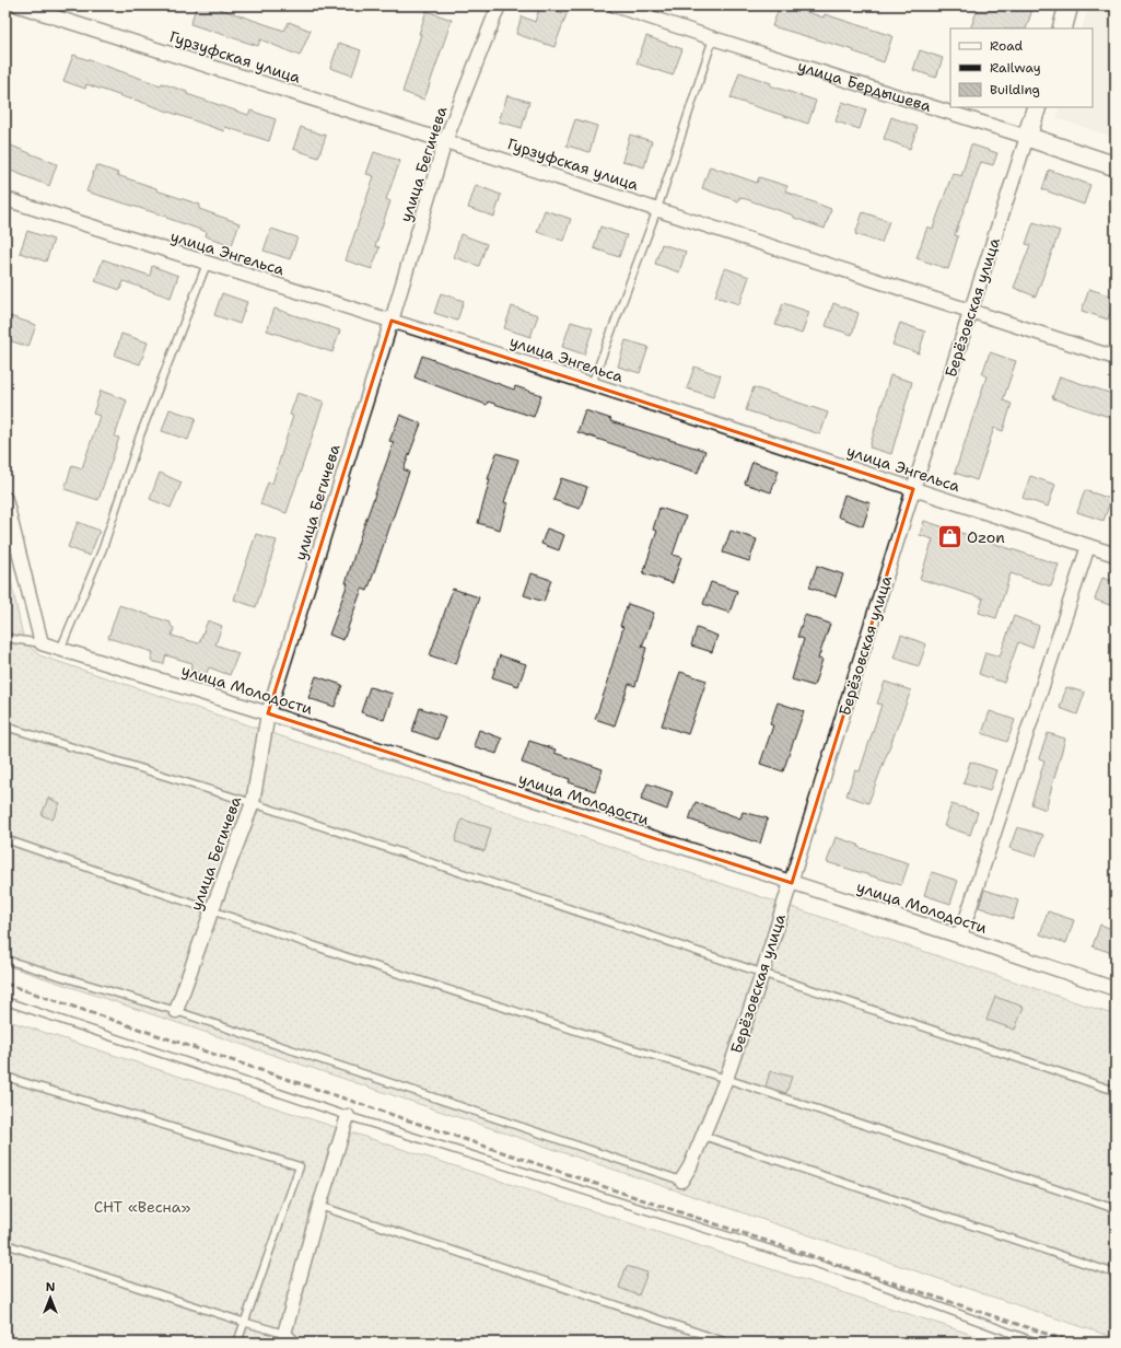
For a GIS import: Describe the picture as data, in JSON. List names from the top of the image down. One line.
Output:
{"streets":{"street":["Гурзуфская улица","улица Бердышева","улица Бегичева","улица Энгельса","Берёзовская улица","улица Молодости"]},"crossings":[["Гурзуфская улица","улица Бегичева"],["Гурзуфская улица","Берёзовская улица"],["улица Бердышева","Берёзовская улица"],["улица Бегичева","улица Энгельса"],["улица Бегичева","улица Молодости"],["улица Энгельса","Берёзовская улица"],["Берёзовская улица","улица Молодости"]],"parks":["СНТ «Весна»"],"places":{"shop":["Ozon"]},"legend":["Road","Railway","Building"],"north":"top"}
